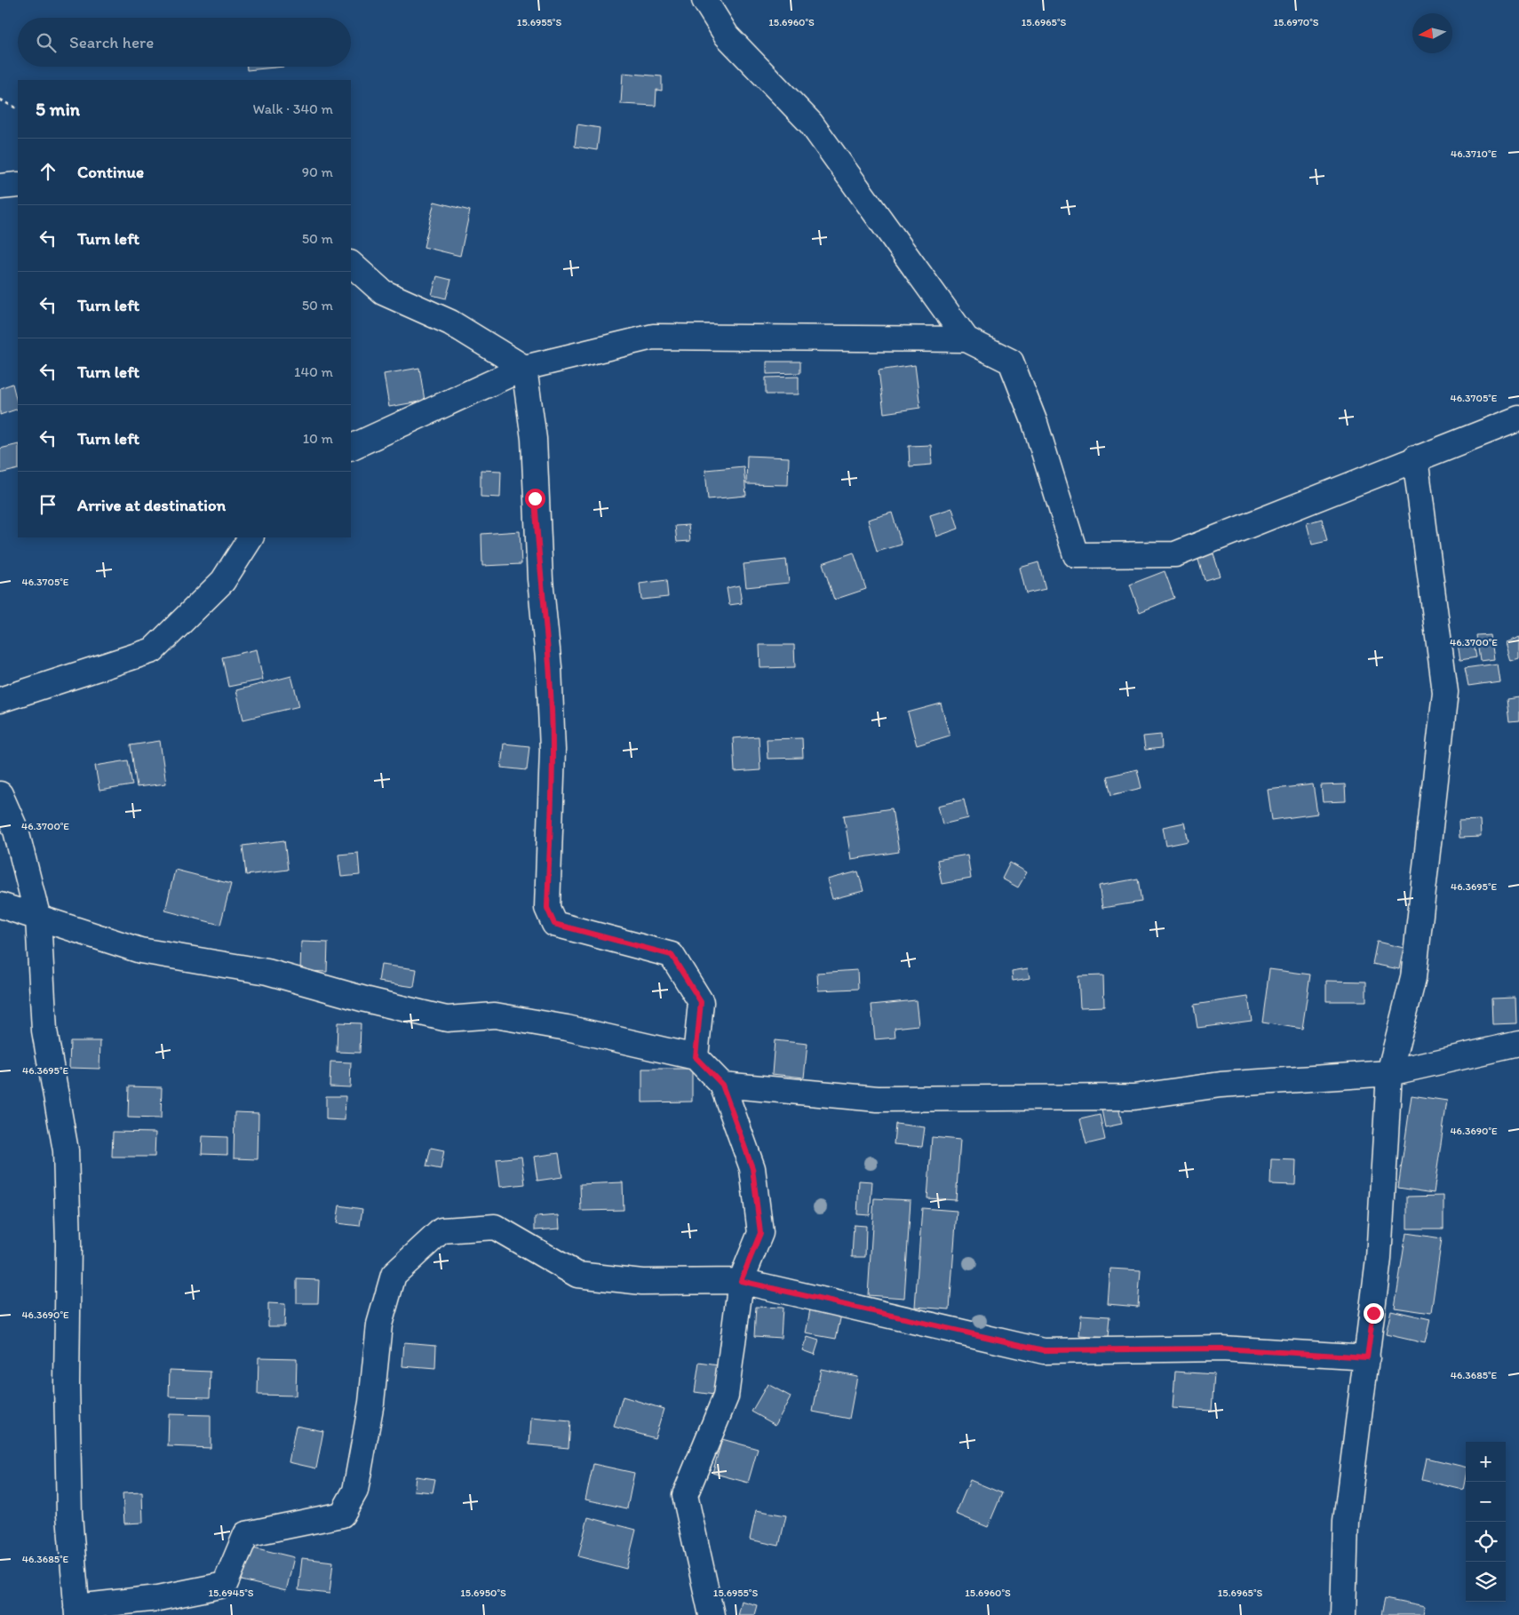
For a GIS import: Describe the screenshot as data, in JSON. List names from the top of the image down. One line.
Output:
{"north":"left","page":{"search":"Search here","heading":["5 min","Walk · 340 m"],"list":[["Continue","90 m"],["Turn left","50 m"],["Turn left","50 m"],["Turn left","140 m"],["Turn left","10 m"],"Arrive at destination"],"map_buttons":["+","−"]},"coordinates":["15.6955°S","15.6960°S","15.6965°S","15.6970°S","46.3710°E","46.3705°E","46.3700°E","46.3695°E","46.3690°E","46.3685°E","15.6945°S","15.6950°S"]}
